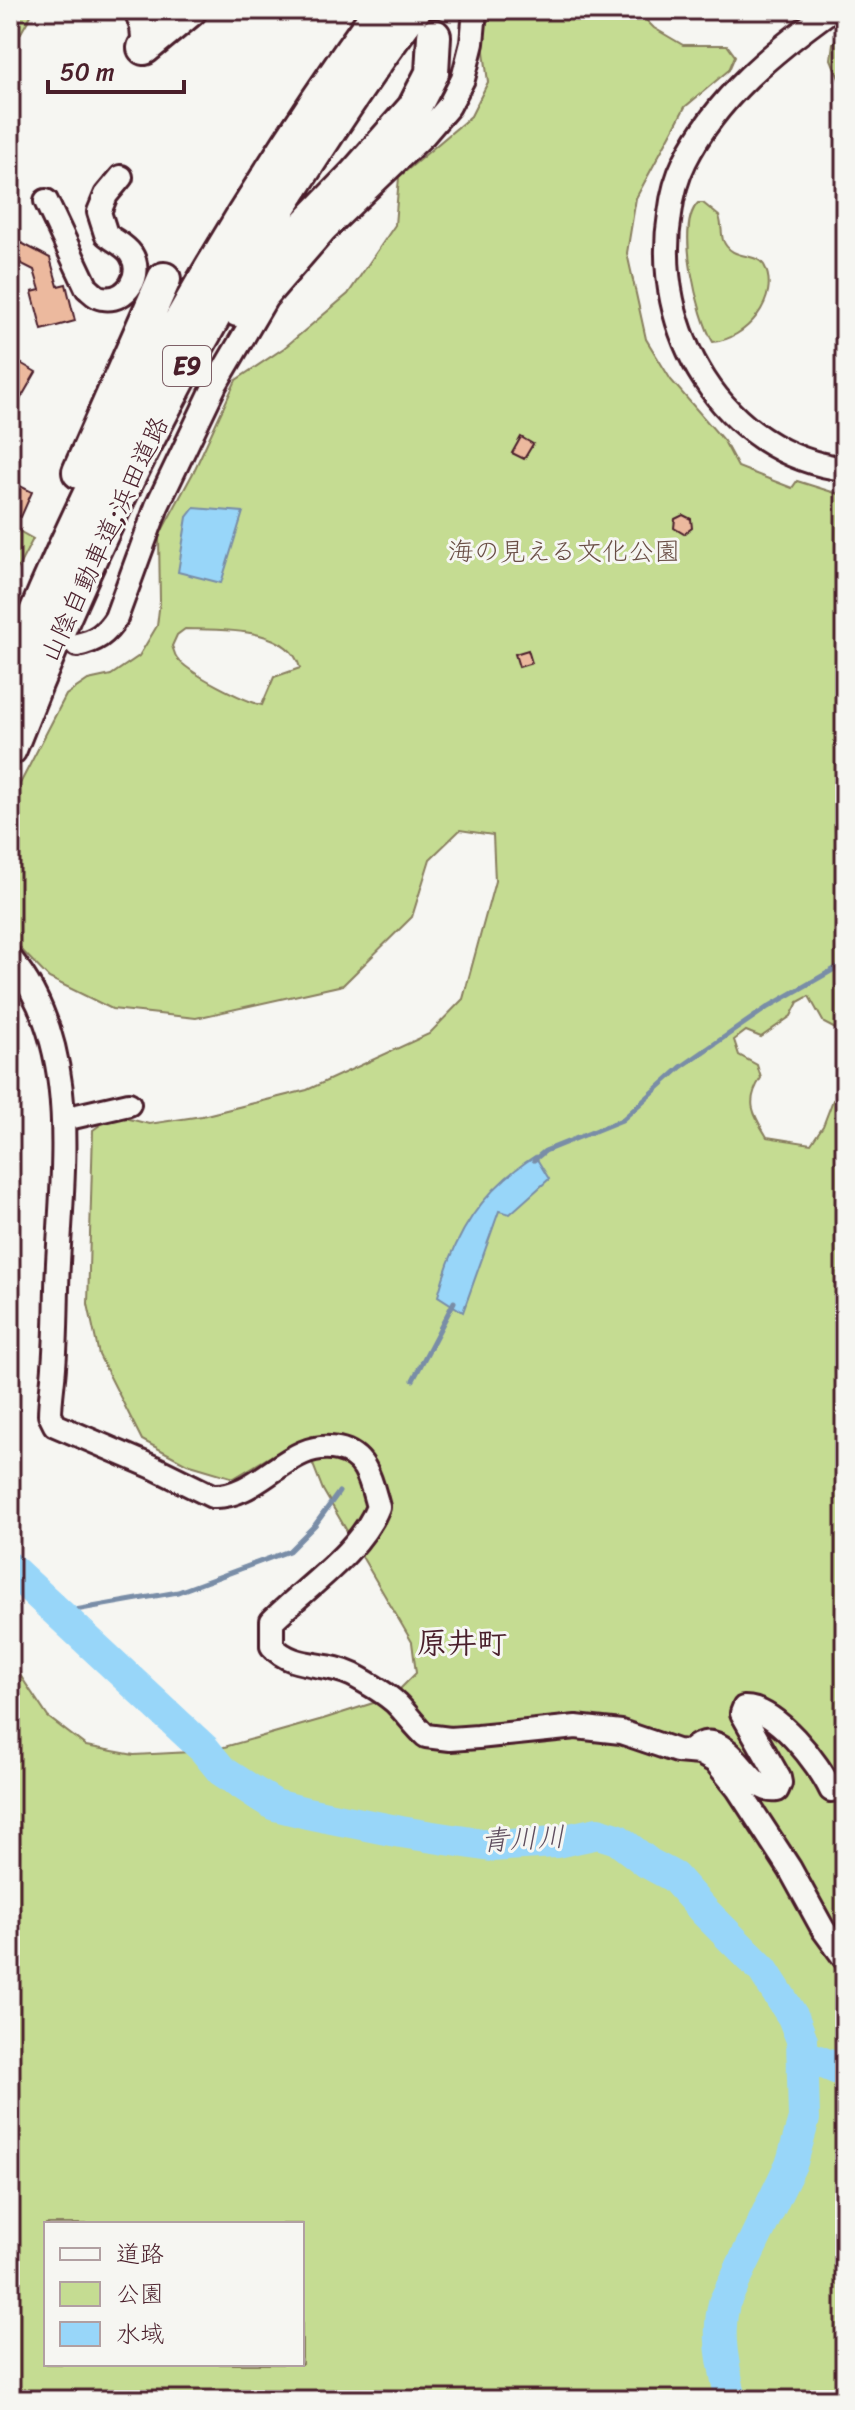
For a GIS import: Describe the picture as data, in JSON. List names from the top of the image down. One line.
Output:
{"streets":{"highway":["E9","山陰自動車道;浜田道路"]},"districts":["原井町"],"water":["青川川"],"parks":["海の見える文化公園"],"legend":["道路","公園","水域"],"scale_bar":"50 m"}
